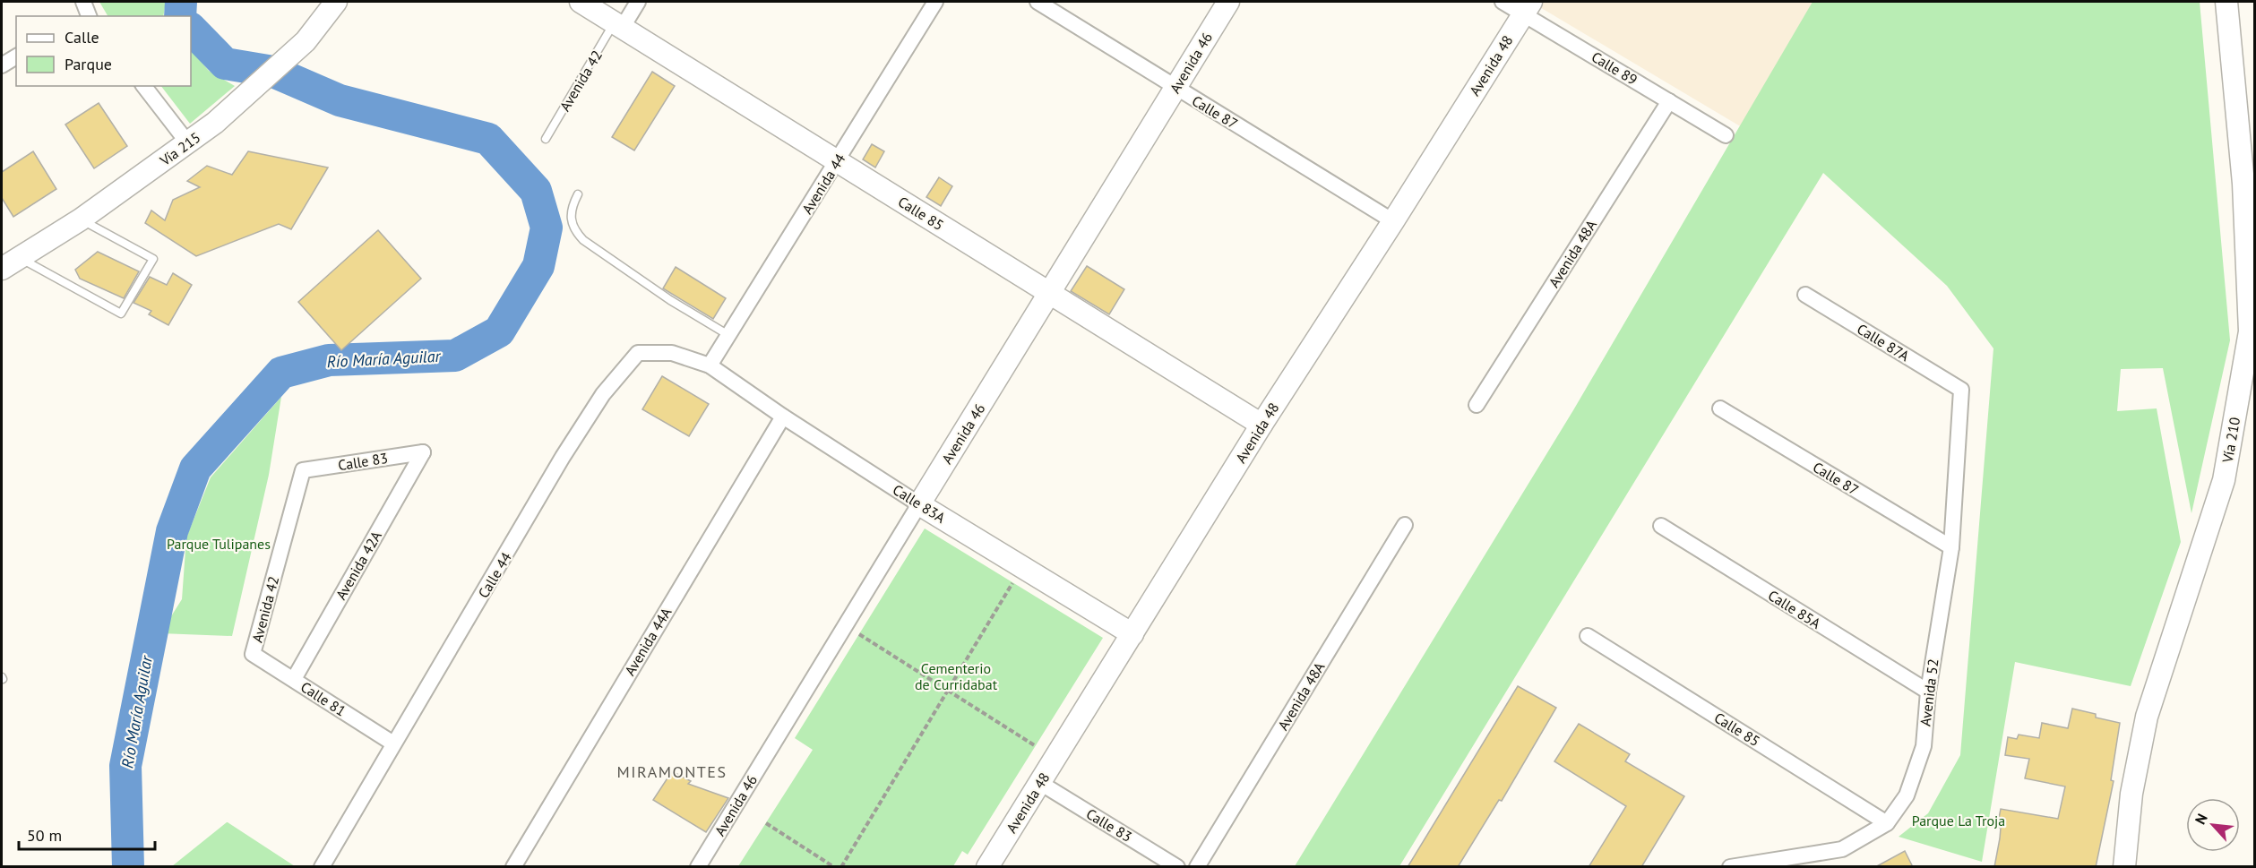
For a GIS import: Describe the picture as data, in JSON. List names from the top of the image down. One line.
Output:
{"streets":{"main road":["Avenida 46","Avenida 48","Vía 215","Calle 85","Vía 210","Calle 83A"],"street":["Calle 89","Avenida 42","Calle 87","Avenida 44","Avenida 48A","Calle 87A","Calle 83","Avenida 42A","Calle 44","Calle 85A","Avenida 44A","Avenida 52","Calle 81"]},"crossings":[["Avenida 46","Calle 87"],["Avenida 46","Calle 85"],["Avenida 46","Calle 83A"],["Avenida 48","Calle 89"],["Avenida 48","Calle 87"],["Avenida 48","Calle 85"],["Avenida 48","Calle 83"],["Avenida 48","Calle 83A"],["Calle 89","Avenida 48A"],["Avenida 42","Calle 85"],["Avenida 42","Calle 83"],["Avenida 42","Calle 81"],["Calle 87","Avenida 52"],["Avenida 44","Calle 85"],["Avenida 44","Calle 83A"],["Avenida 44","Calle 44"],["Calle 85","Avenida 52"],["Calle 87A","Avenida 52"],["Calle 83","Avenida 42A"],["Calle 83A","Calle 44"],["Calle 83A","Avenida 44A"],["Avenida 42A","Calle 81"],["Calle 44","Calle 81"],["Calle 85A","Avenida 52"]],"districts":["MIRAMONTES"],"water":["Río María Aguilar"],"parks":["Parque Tulipanes","Cementerio de Curridabat","Parque La Troja"],"legend":["Calle","Parque"],"scale_bar":"50 m","north":"top left"}
